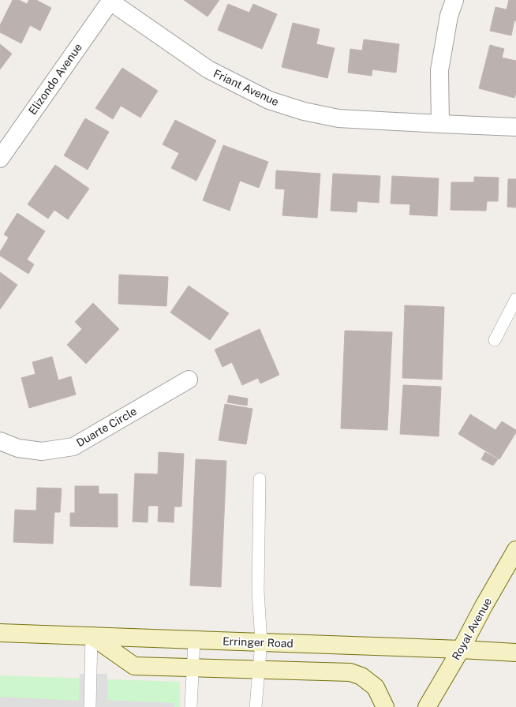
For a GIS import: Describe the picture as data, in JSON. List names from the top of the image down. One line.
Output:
{"streets":{"main road":["Royal Avenue","Erringer Road"],"street":["Elizondo Avenue","Friant Avenue","Duarte Circle"]},"crossings":[["Elizondo Avenue","Friant Avenue"],["Royal Avenue","Erringer Road"]]}
